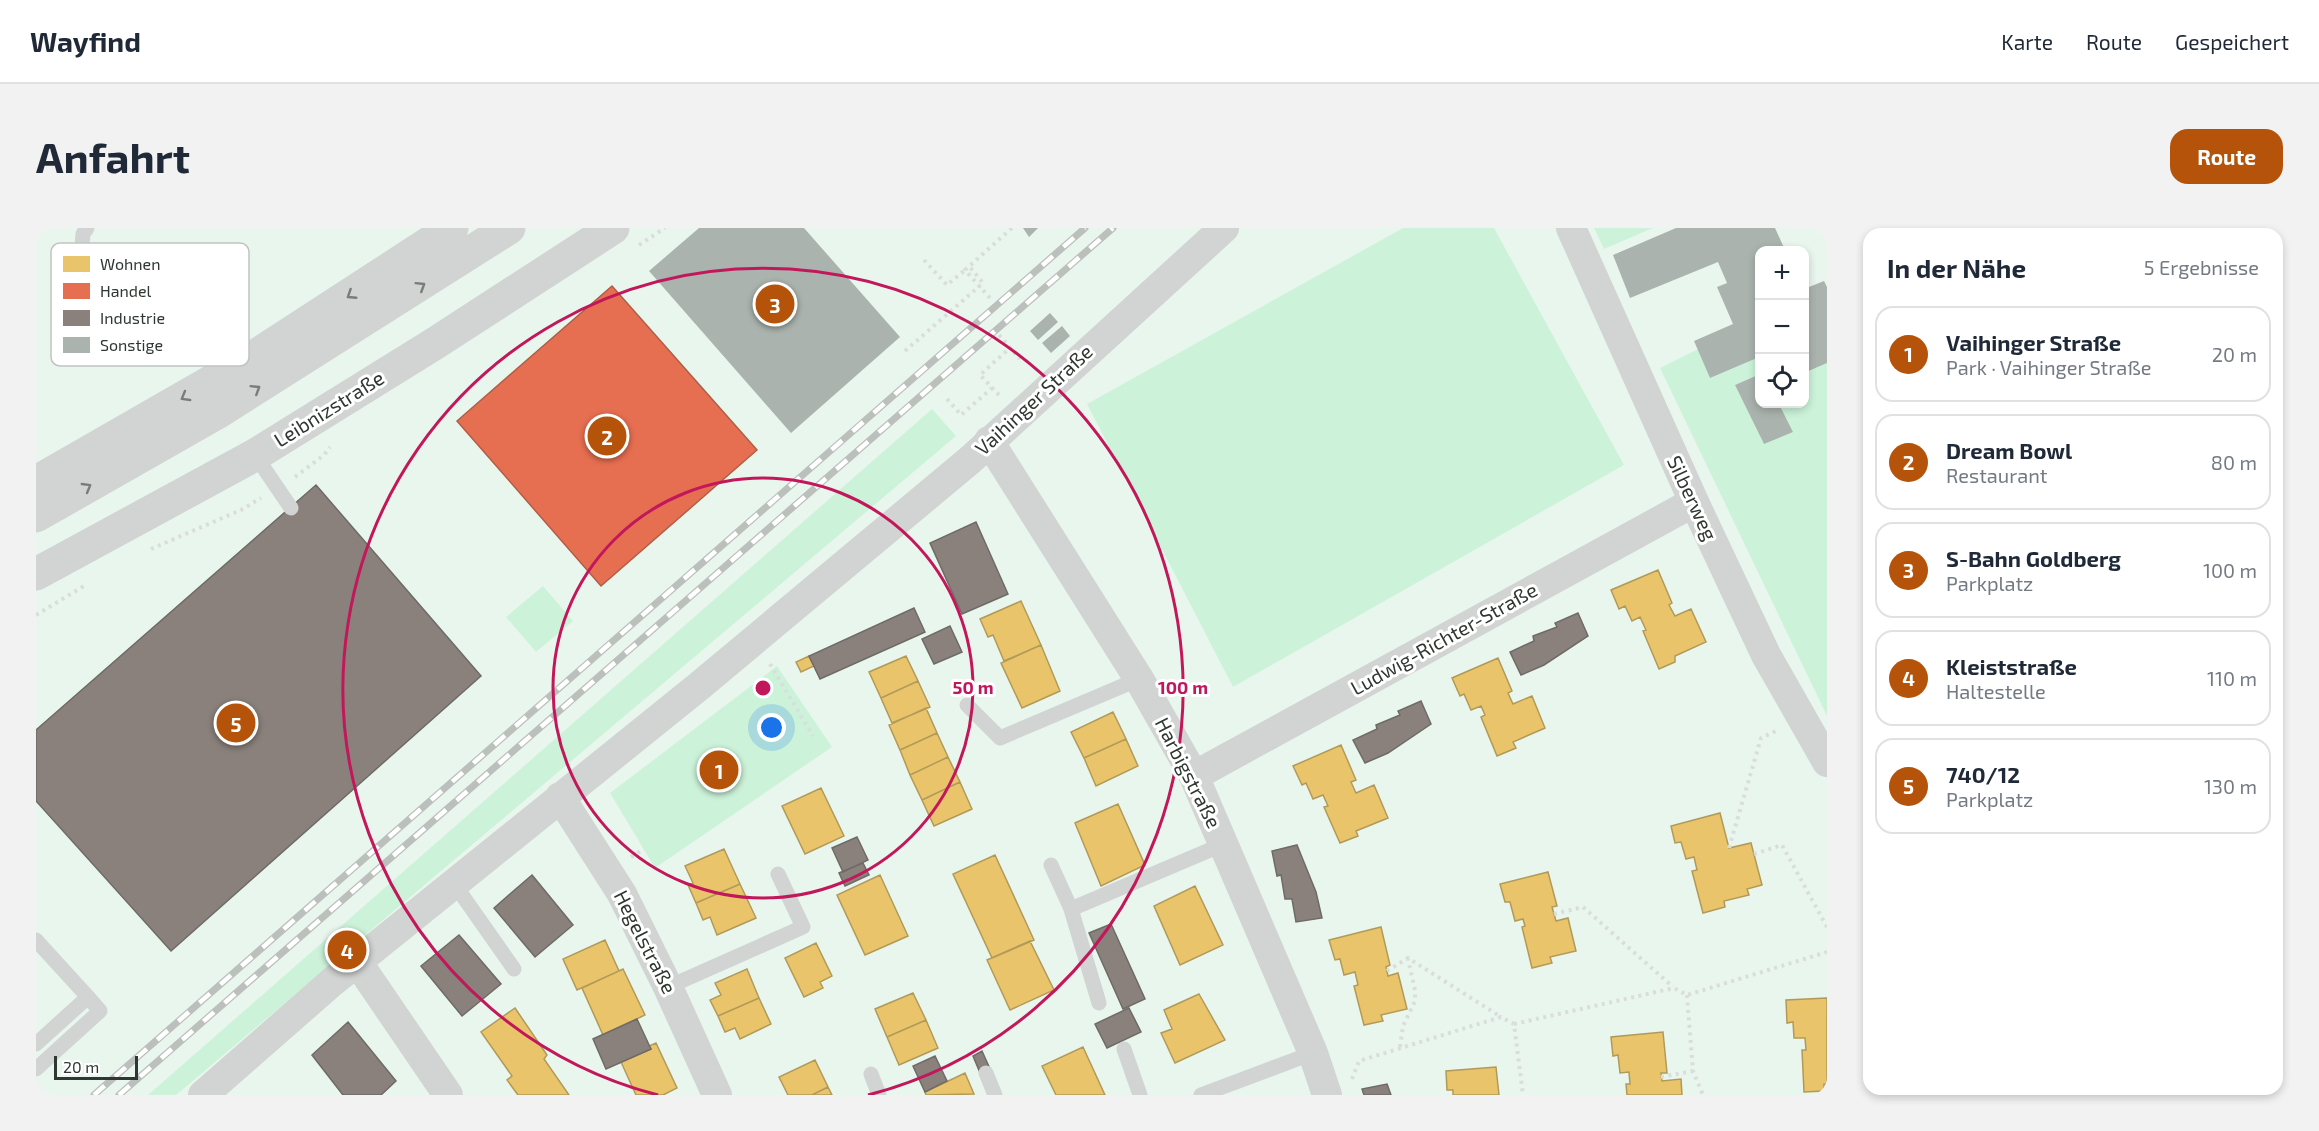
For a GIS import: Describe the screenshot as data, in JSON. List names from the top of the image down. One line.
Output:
{"streets":{"main road":["Leibnizstraße"],"street":["Vaihinger Straße","Silberweg","Ludwig-Richter-Straße","Harbigstraße","Hegelstraße"]},"crossings":[["Vaihinger Straße","Harbigstraße"],["Vaihinger Straße","Hegelstraße"],["Silberweg","Ludwig-Richter-Straße"],["Ludwig-Richter-Straße","Harbigstraße"]],"legend":["Wohnen","Handel","Industrie","Sonstige"],"scale_bar":"20 m","page":{"header":"Wayfind","nav":["Karte","Route","Gespeichert"],"buttons":"Route","title":"Anfahrt","heading":["In der Nähe","5 Ergebnisse"],"map_buttons":["+","−"],"pins":["3","2","5","1","4"],"list":[{"mark":"1","name":"Vaihinger Straße","note":"Park · Vaihinger Straße","value":"20 m"},{"mark":"2","name":"Dream Bowl","note":"Restaurant","value":"80 m"},{"mark":"3","name":"S-Bahn Goldberg","note":"Parkplatz","value":"100 m"},{"mark":"4","name":"Kleiststraße","note":"Haltestelle","value":"110 m"},{"mark":"5","name":"740/12","note":"Parkplatz","value":"130 m"}],"scale":"20 m"},"rings":["50 m","100 m"]}
